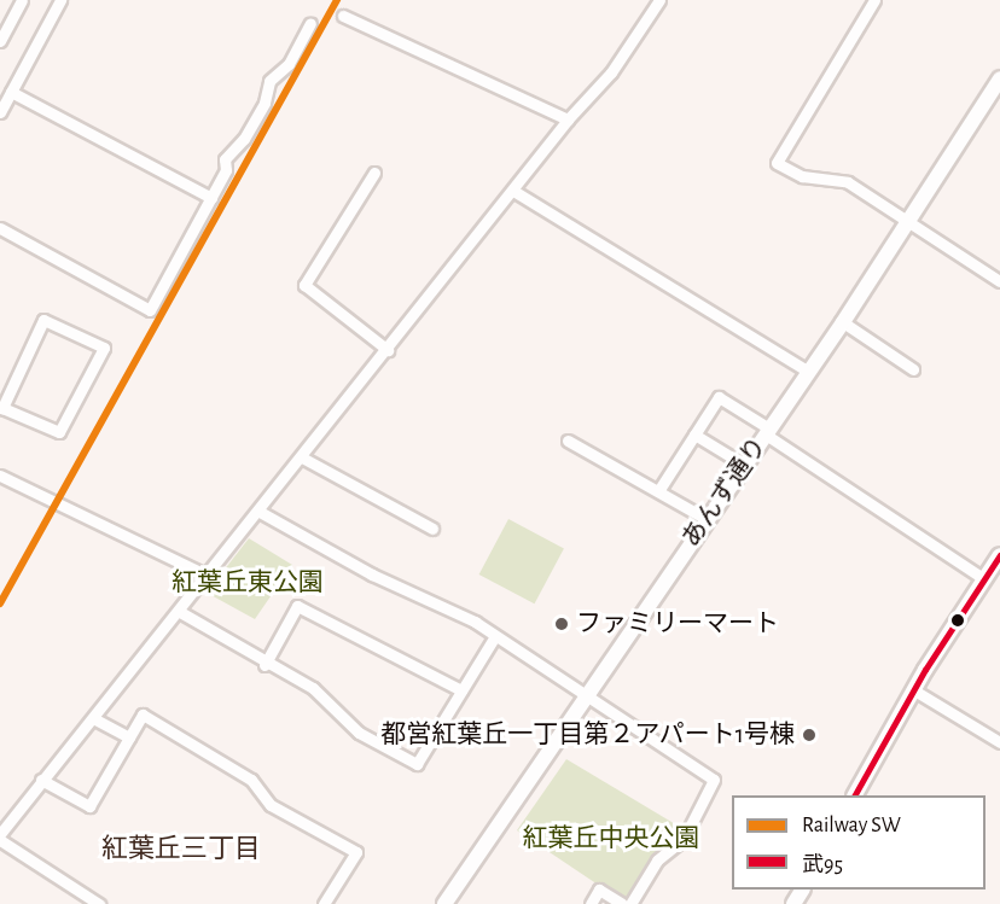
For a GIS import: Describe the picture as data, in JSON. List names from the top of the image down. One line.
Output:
{"streets":{"street":["あんず通り"]},"districts":["紅葉丘三丁目"],"parks":["紅葉丘東公園","紅葉丘中央公園"],"places":["ファミリーマート","都営紅葉丘一丁目第２アパート1号棟"],"lines":["rail line SW","transit line 武95"],"legend":["Railway SW","武95"]}
